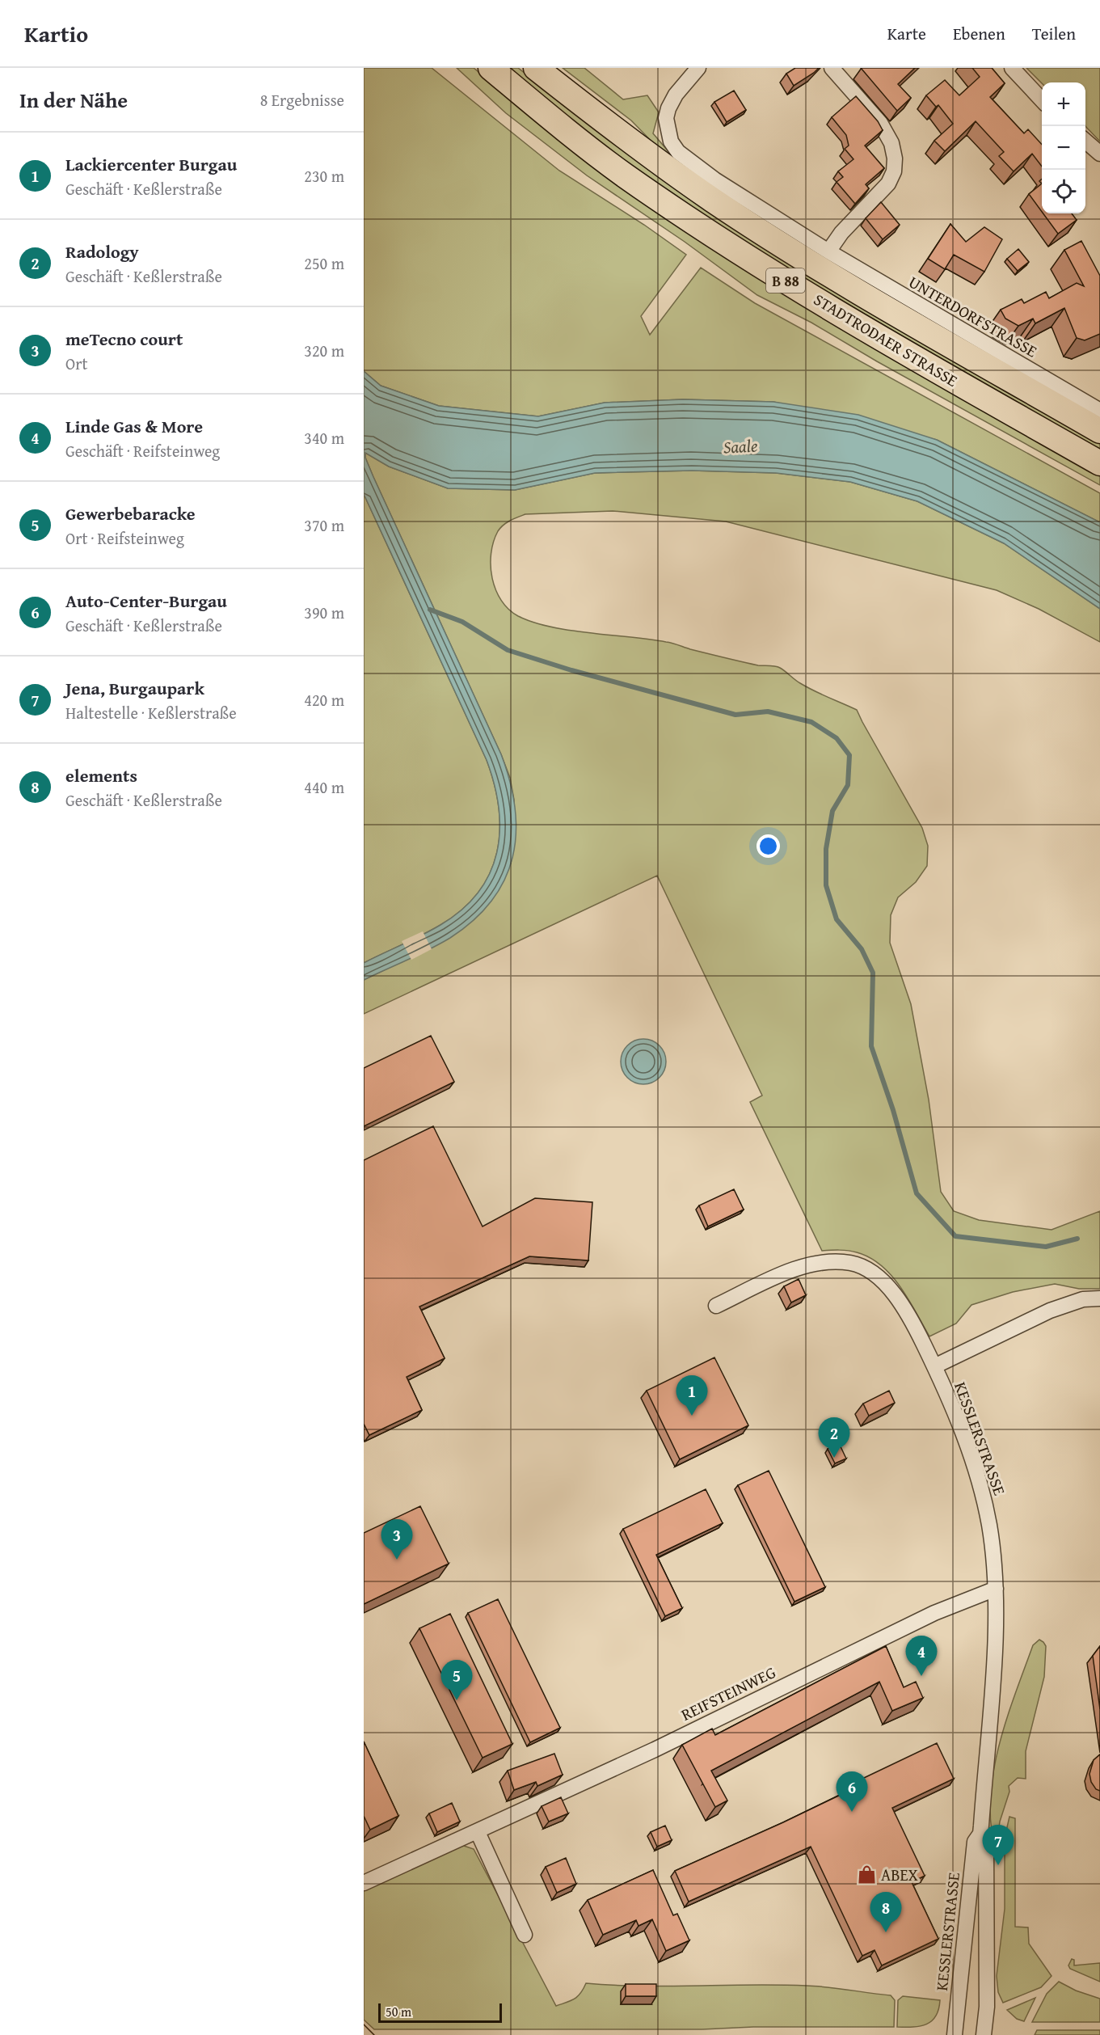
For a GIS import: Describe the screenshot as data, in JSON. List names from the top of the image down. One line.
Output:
{"streets":{"main road":["B 88","STADTRODAER STRASSE"],"street":["UNTERDORFSTRASSE","KESSLERSTRASSE","REIFSTEINWEG"]},"crossings":[["KESSLERSTRASSE","REIFSTEINWEG"]],"water":["Saale"],"places":{"shop":["ABEX"]},"scale_bar":"50 m","page":{"header":"Kartio","nav":["Karte","Ebenen","Teilen"],"heading":["In der Nähe","8 Ergebnisse"],"map_buttons":["+","−"],"list":[{"mark":"1","name":"Lackiercenter Burgau","note":"Geschäft · Keßlerstraße","value":"230 m"},{"mark":"2","name":"Radology","note":"Geschäft · Keßlerstraße","value":"250 m"},{"mark":"3","name":"meTecno court","note":"Ort","value":"320 m"},{"mark":"4","name":"Linde Gas & More","note":"Geschäft · Reifsteinweg","value":"340 m"},{"mark":"5","name":"Gewerbebaracke","note":"Ort · Reifsteinweg","value":"370 m"},{"mark":"6","name":"Auto-Center-Burgau","note":"Geschäft · Keßlerstraße","value":"390 m"},{"mark":"7","name":"Jena, Burgaupark","note":"Haltestelle · Keßlerstraße","value":"420 m"},{"mark":"8","name":"elements","note":"Geschäft · Keßlerstraße","value":"440 m"}],"pins":["1","2","3","4","5","6","7","8"],"scale":"50 m"}}
